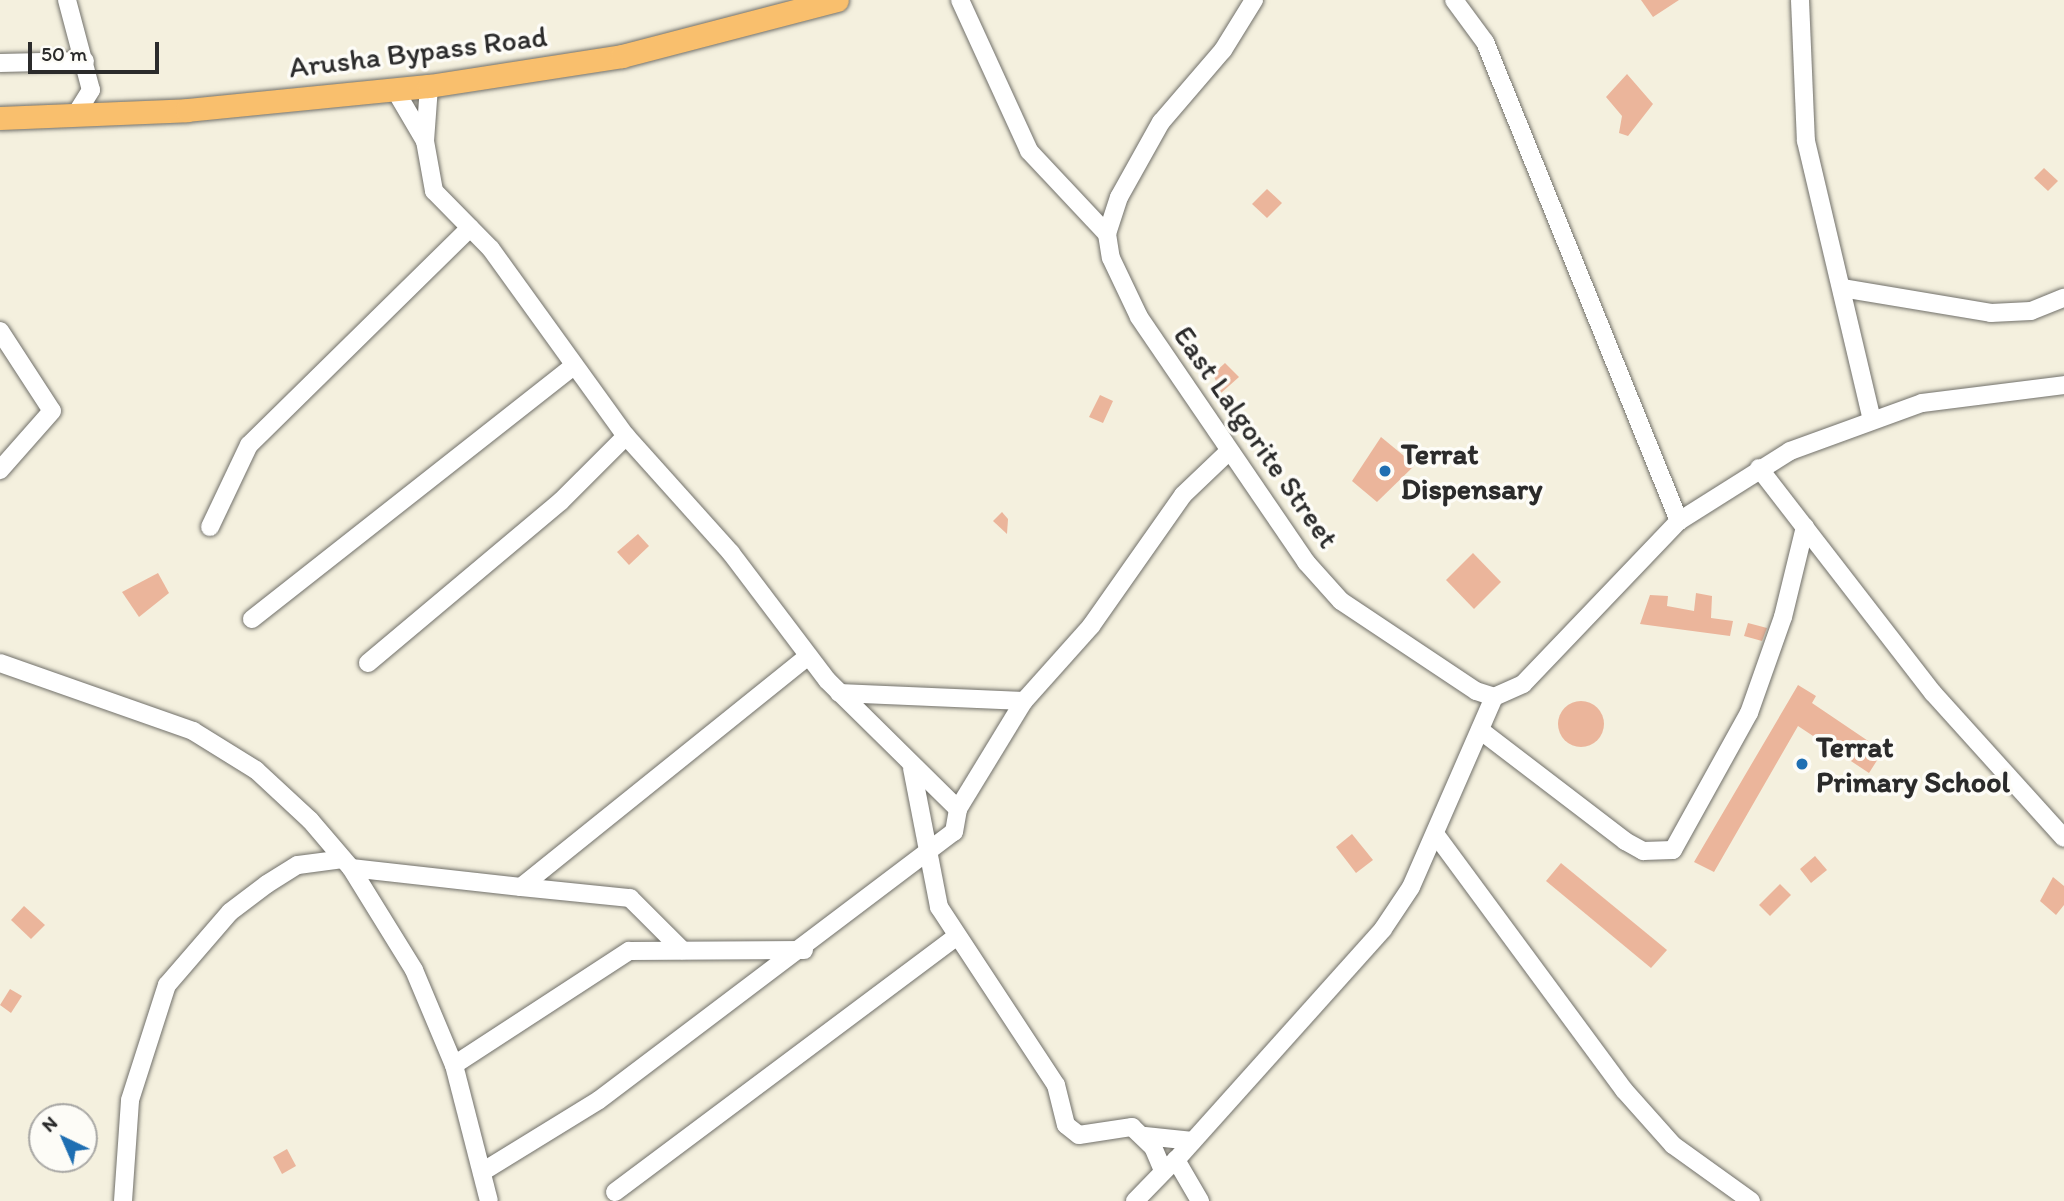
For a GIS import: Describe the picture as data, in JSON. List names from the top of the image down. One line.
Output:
{"streets":{"main road":["Arusha Bypass Road"],"street":["East Lalgorite Street"]},"places":["Terrat Dispensary","Terrat Primary School"],"scale_bar":"50 m","north":"top left"}
